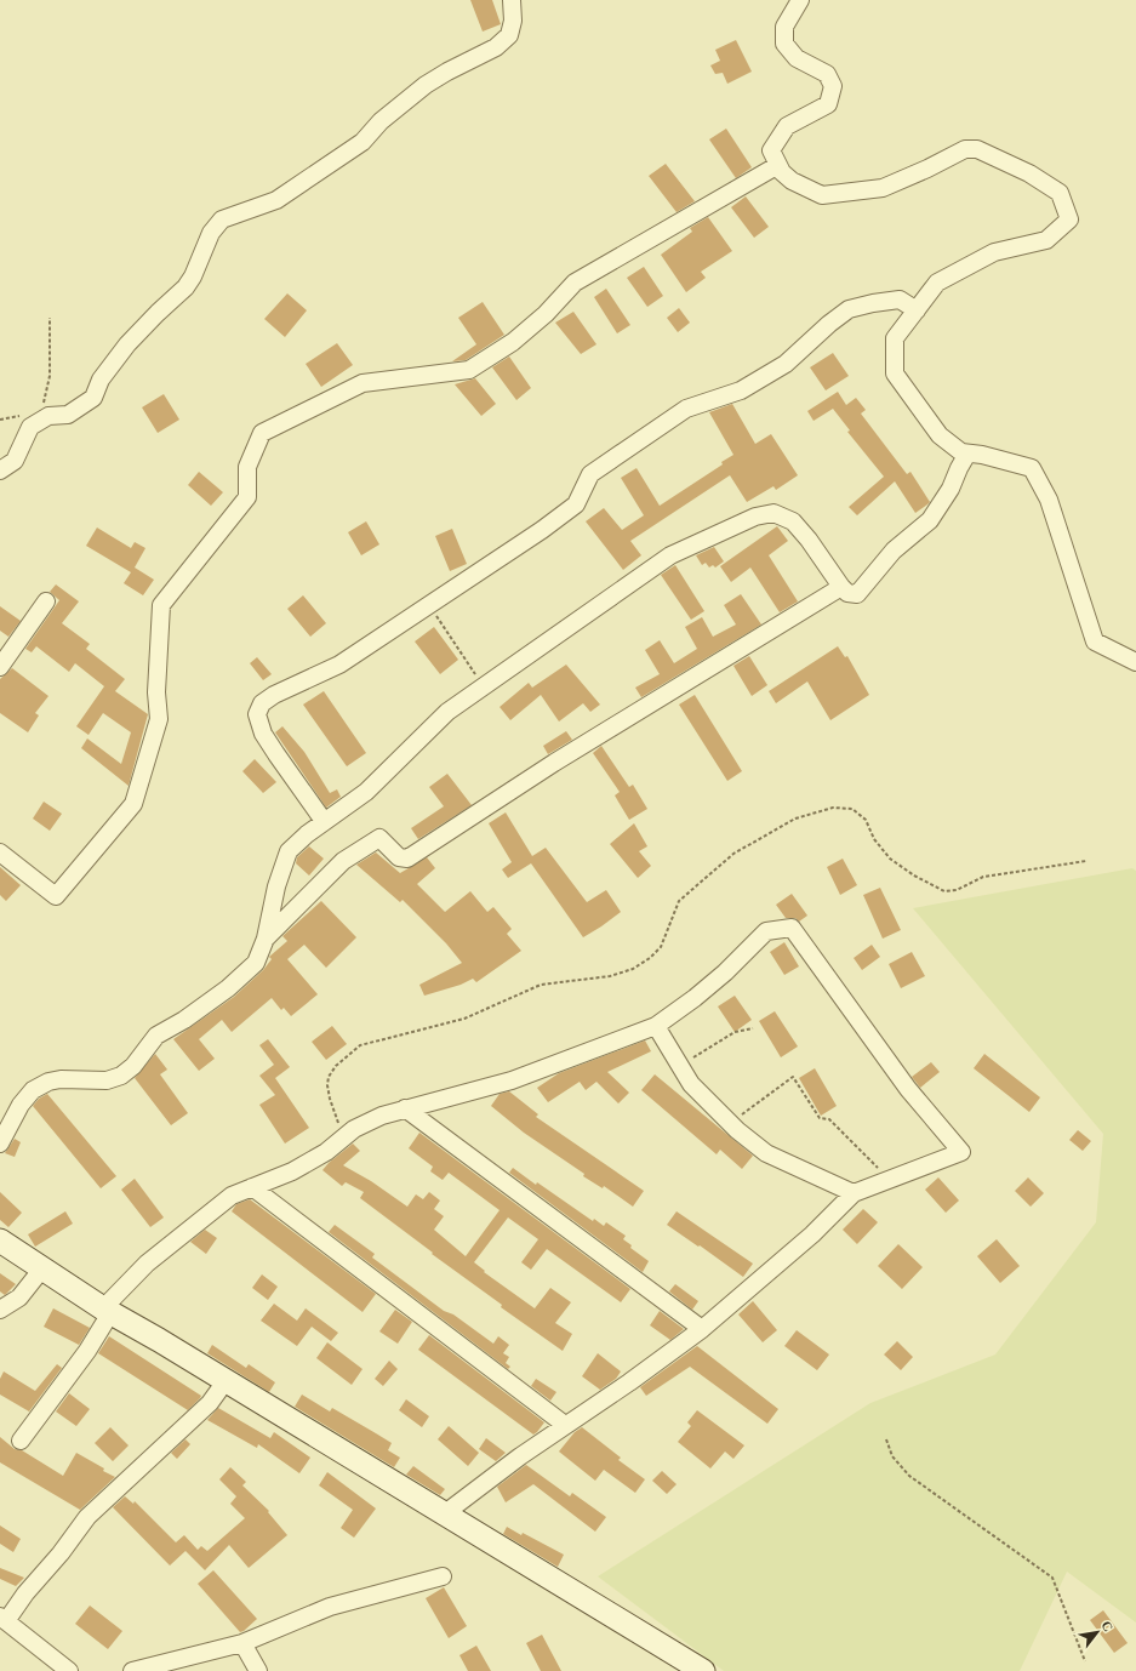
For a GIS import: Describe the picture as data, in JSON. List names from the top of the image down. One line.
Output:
{"north":"top right"}
